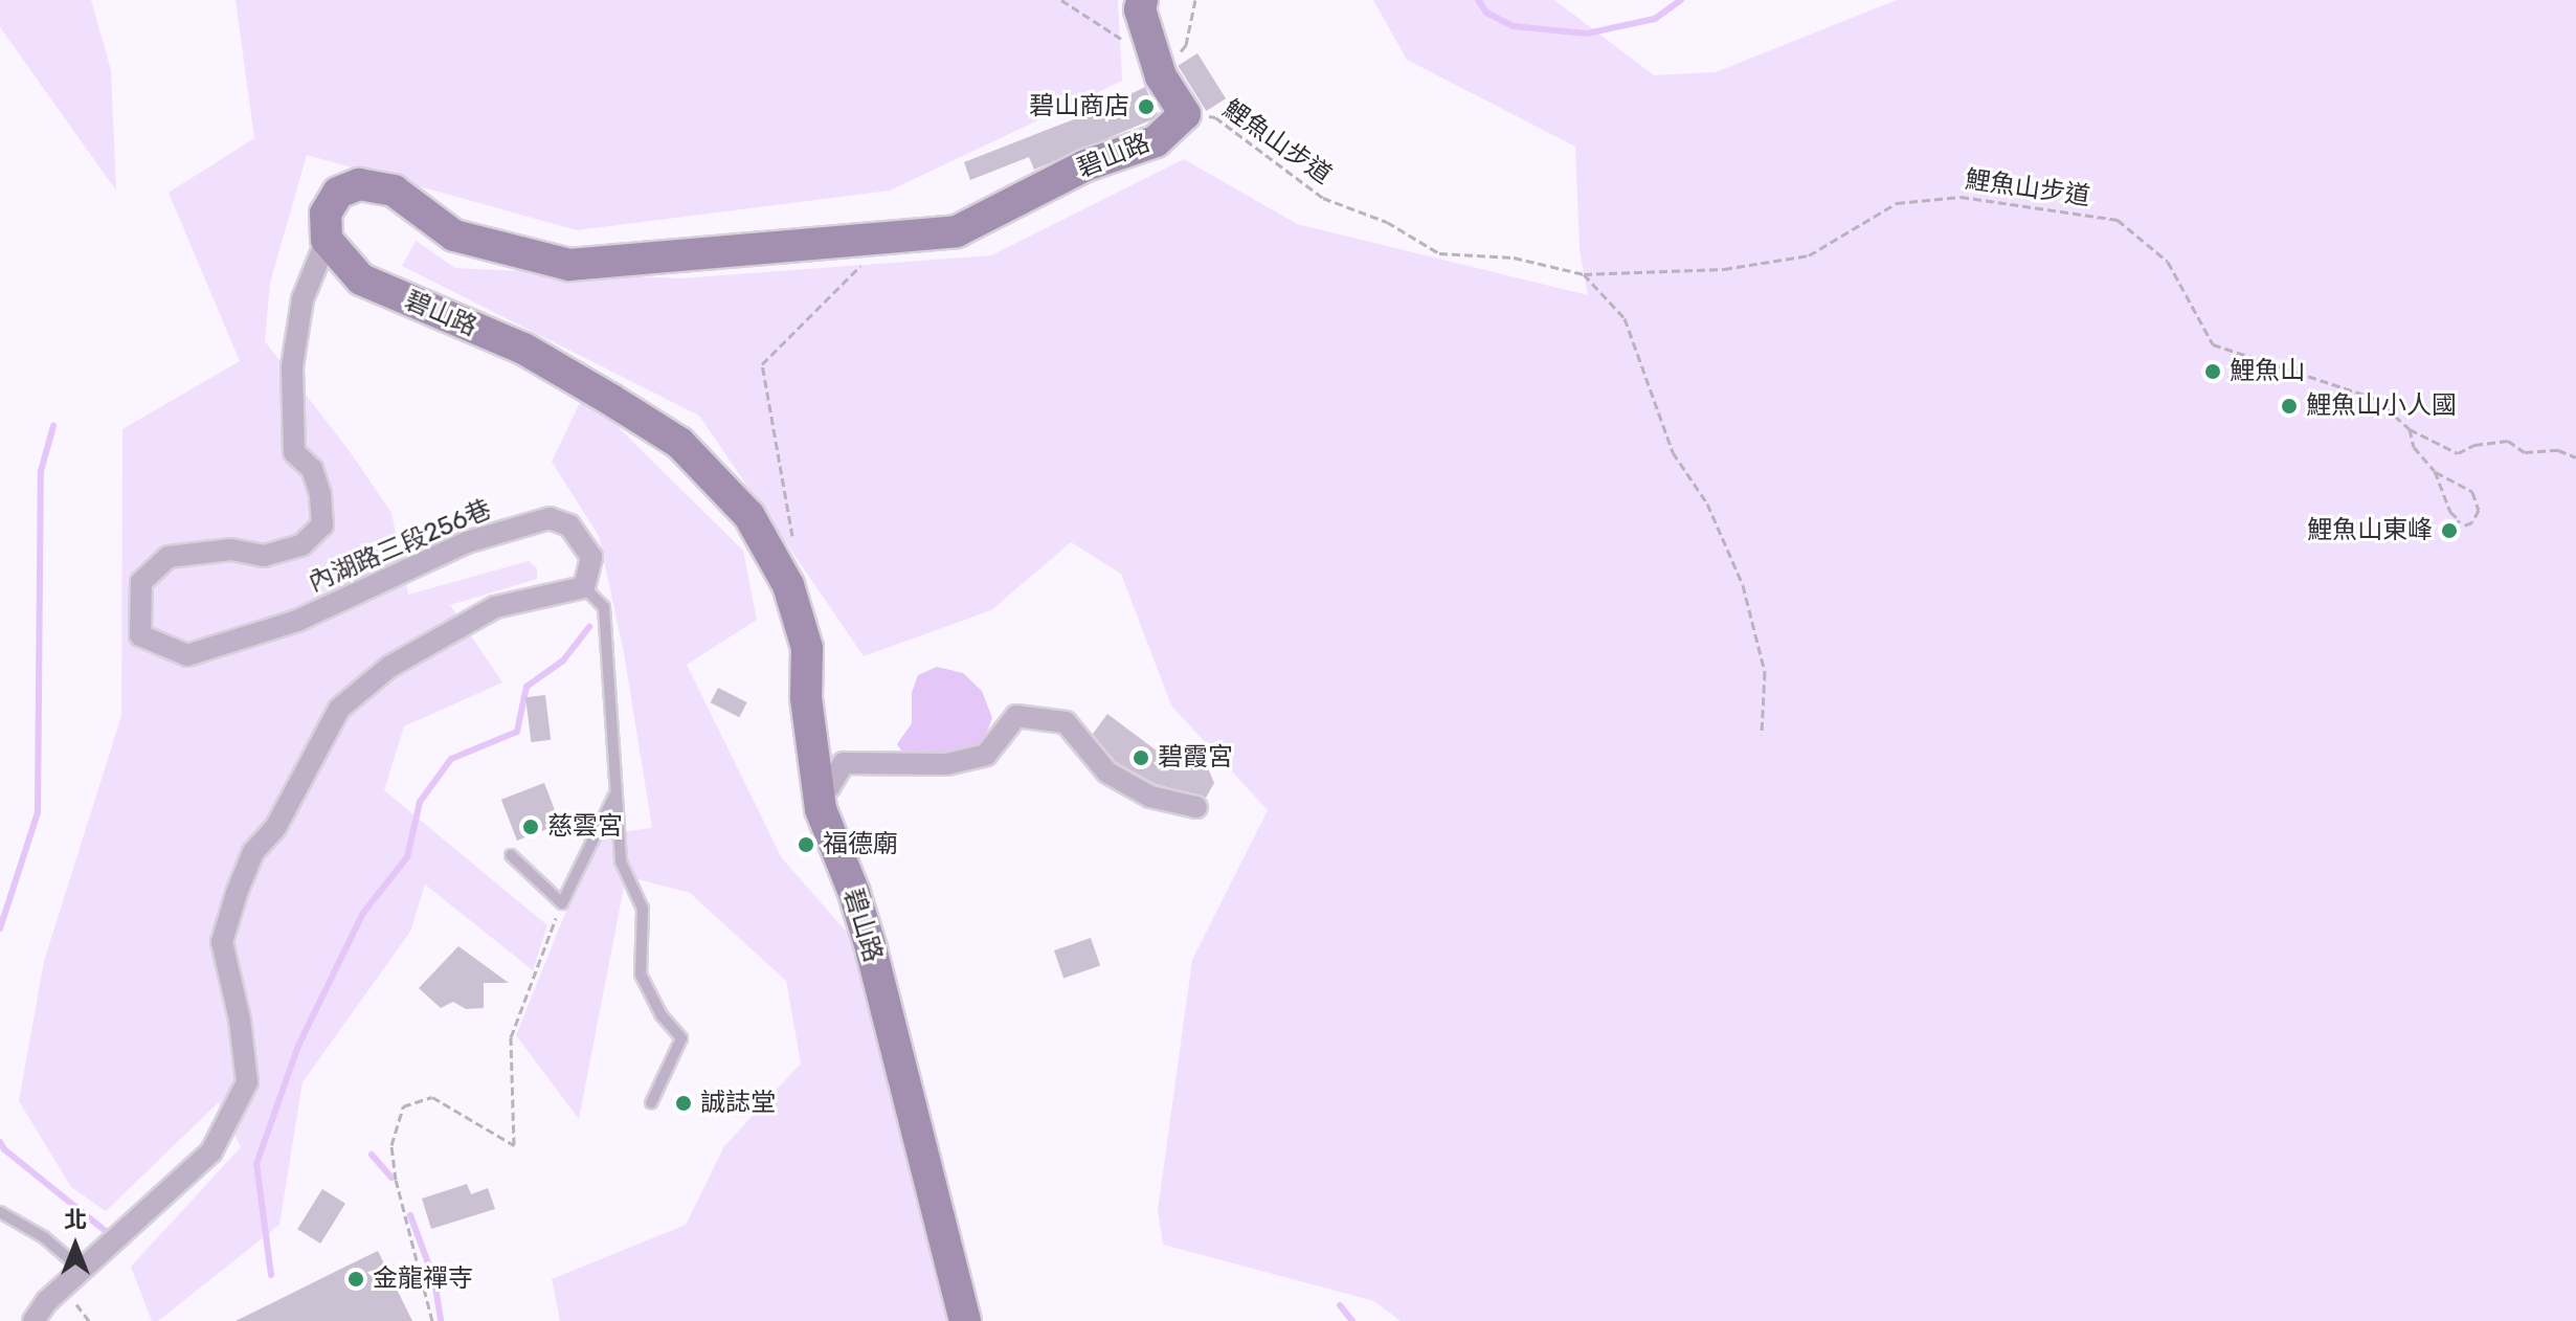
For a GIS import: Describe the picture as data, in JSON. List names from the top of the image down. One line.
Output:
{"streets":{"street":["碧山路","內湖路三段256巷"],"path":["鯉魚山步道"]},"crossings":[["鯉魚山步道","碧山路"],["碧山路","內湖路三段256巷"]],"places":["碧山商店","鯉魚山","鯉魚山小人國","鯉魚山東峰","碧霞宮","慈雲宮","福德廟","誠誌堂","金龍禪寺"],"north":"top"}
